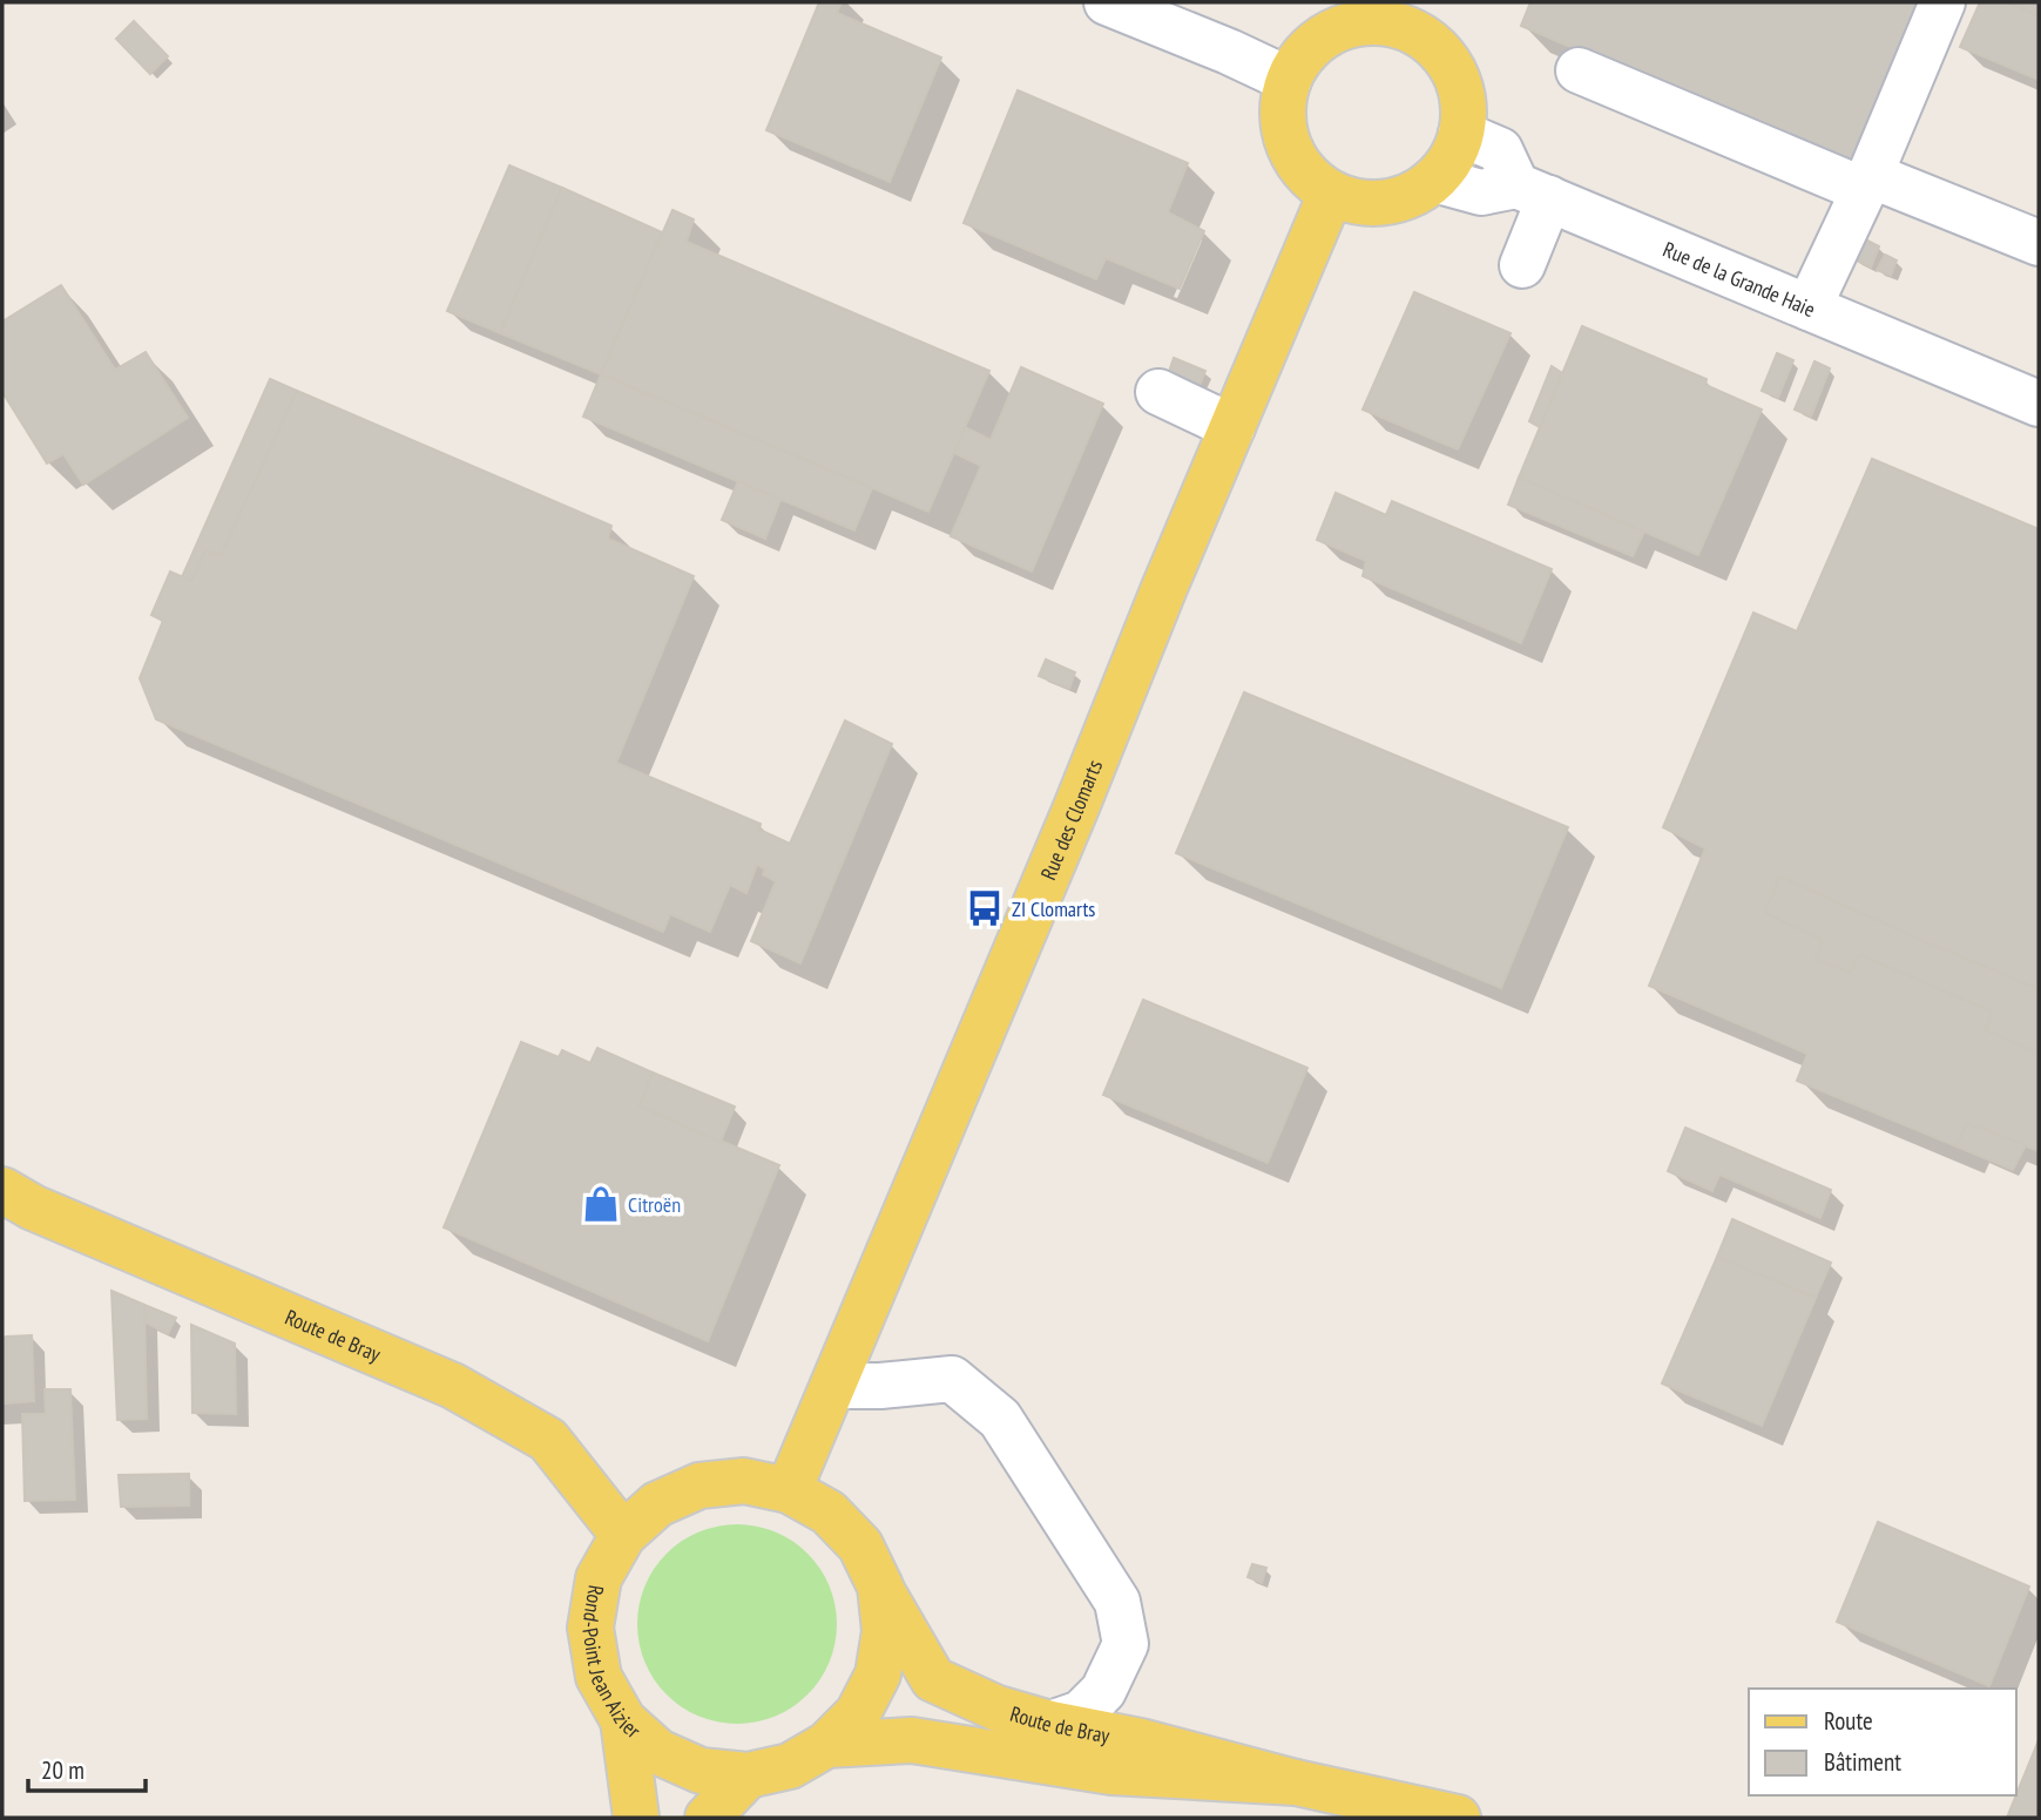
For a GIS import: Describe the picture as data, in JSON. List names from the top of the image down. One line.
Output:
{"streets":{"main road":["Rue des Clomarts","Route de Bray","Rond-Point Jean Aizier"],"street":["Rue de la Grande Haie"]},"crossings":[["Rue des Clomarts","Route de Bray"],["Rue des Clomarts","Rond-Point Jean Aizier"],["Route de Bray","Rond-Point Jean Aizier"]],"places":{"bus stop":["ZI Clomarts"],"shop":["Citroën"]},"legend":["Route","Bâtiment"],"scale_bar":"20 m"}
